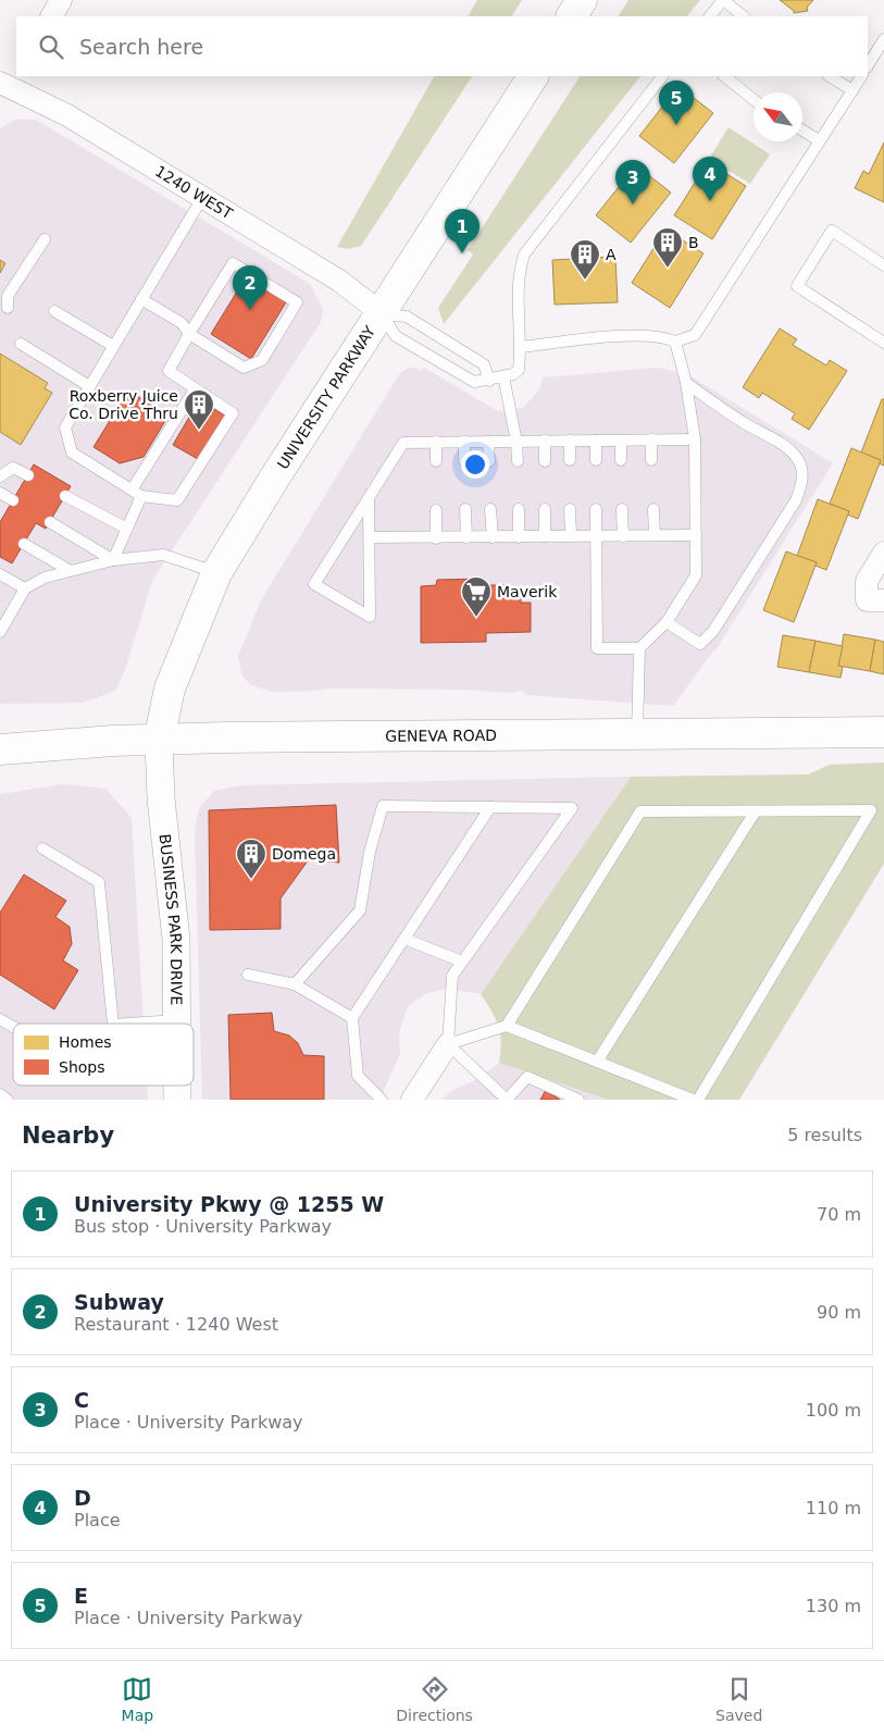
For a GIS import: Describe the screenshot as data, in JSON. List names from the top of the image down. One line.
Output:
{"streets":{"main road":["UNIVERSITY PARKWAY","GENEVA ROAD"],"street":["1240 WEST","BUSINESS PARK DRIVE"]},"crossings":[["1240 WEST","UNIVERSITY PARKWAY"],["UNIVERSITY PARKWAY","GENEVA ROAD"],["UNIVERSITY PARKWAY","BUSINESS PARK DRIVE"],["GENEVA ROAD","BUSINESS PARK DRIVE"]],"places":{"building":["B","A","Roxberry Juice Co. Drive Thru","Domega"],"supermarket":["Maverik"]},"legend":["Homes","Shops"],"north":"top left","page":{"search":"Search here","pins":["5","4","3","1","2"],"heading":["Nearby","5 results"],"list":[{"mark":"1","name":"University Pkwy @ 1255 W","note":"Bus stop · University Parkway","value":"70 m"},{"mark":"2","name":"Subway","note":"Restaurant · 1240 West","value":"90 m"},{"mark":"3","name":"C","note":"Place · University Parkway","value":"100 m"},{"mark":"4","name":"D","note":"Place","value":"110 m"},{"mark":"5","name":"E","note":"Place · University Parkway","value":"130 m"}],"nav":["Map","Directions","Saved"]}}
